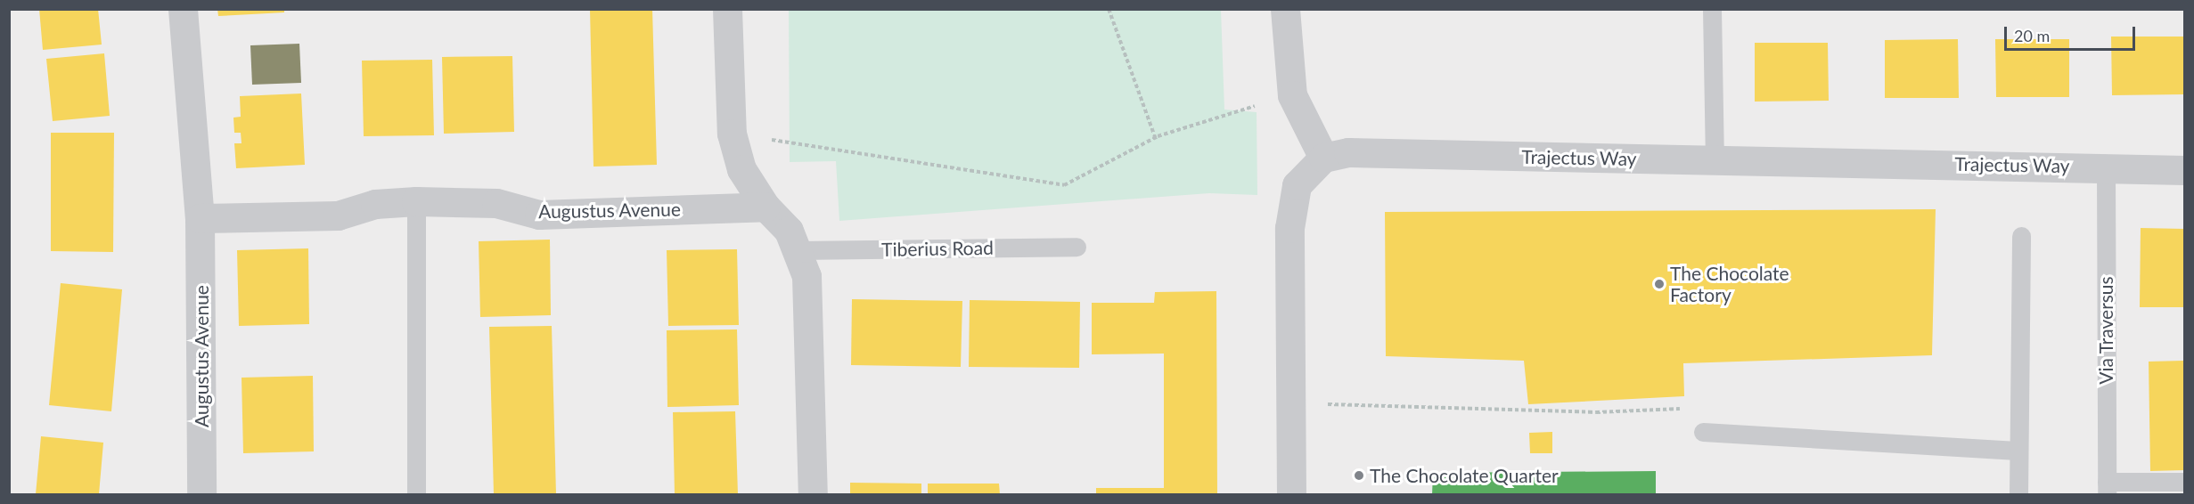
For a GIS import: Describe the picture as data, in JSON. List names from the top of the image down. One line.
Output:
{"streets":{"street":["Trajectus Way","Augustus Avenue"],"lane":["Tiberius Road","Via Traversus"]},"crossings":[["Trajectus Way","Via Traversus"]],"places":["The Chocolate Factory","The Chocolate Quarter"],"scale_bar":"20 m"}
